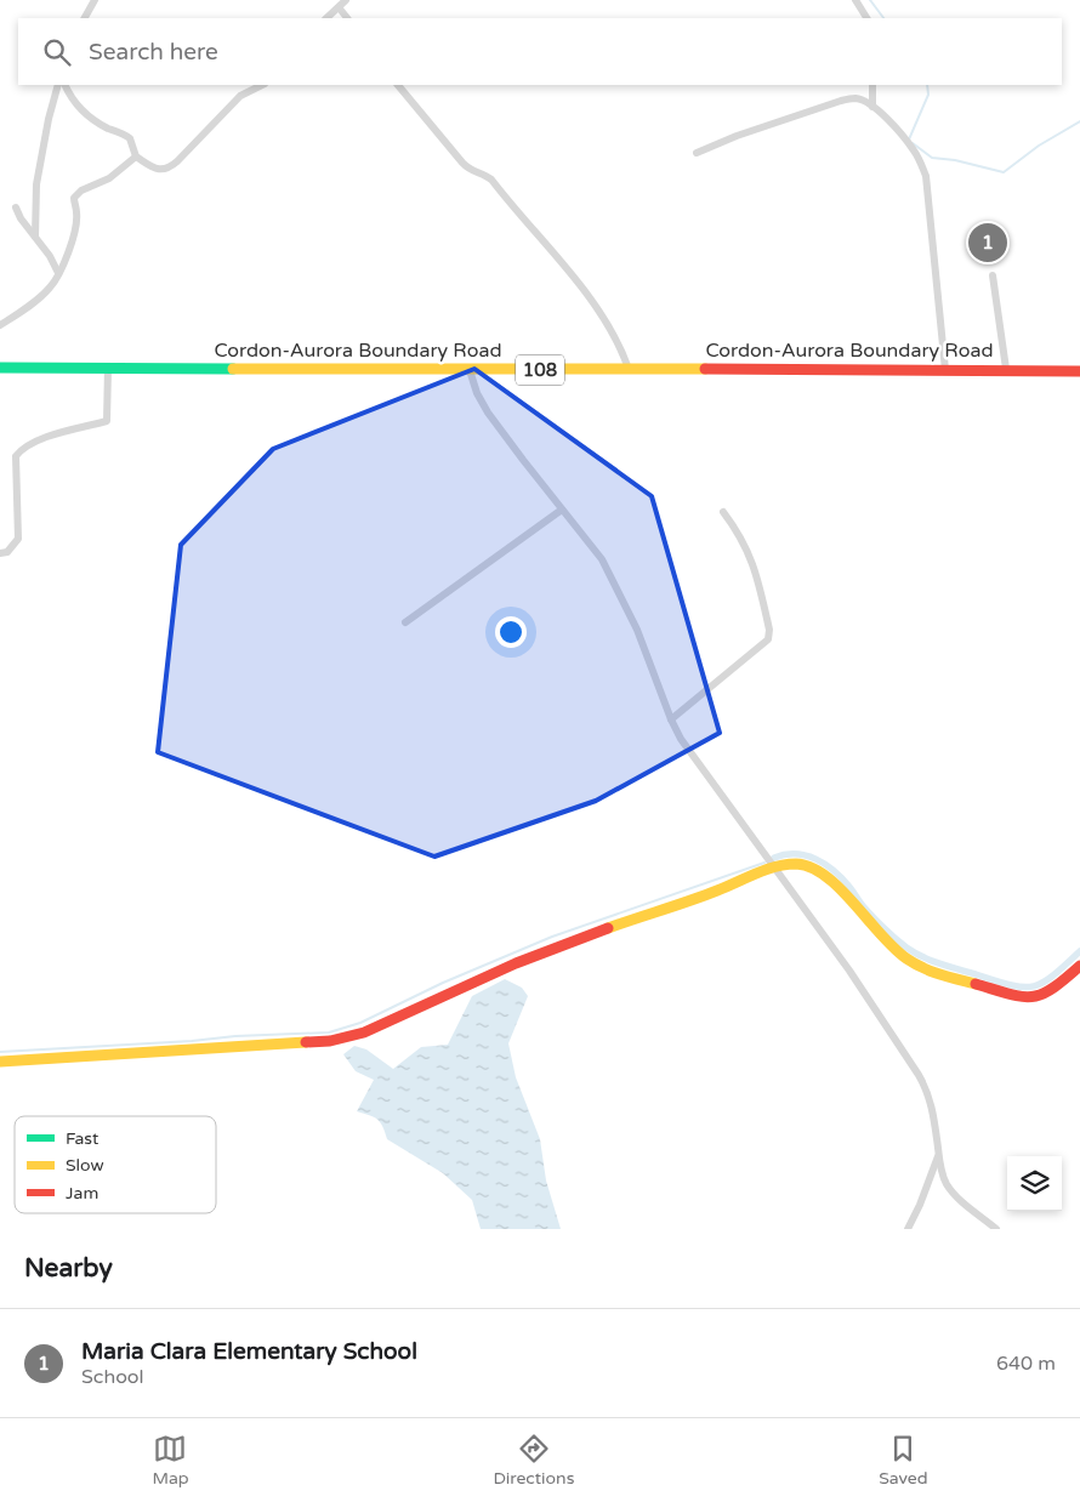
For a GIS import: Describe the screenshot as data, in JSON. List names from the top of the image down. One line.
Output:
{"streets":{"street":["Cordon-Aurora Boundary Road","108"]},"legend":["Fast","Slow","Jam"],"page":{"search":"Search here","pins":"1","heading":"Nearby","list":[{"mark":"1","name":"Maria Clara Elementary School","note":"School","value":"640 m"}],"nav":["Map","Directions","Saved"]}}
